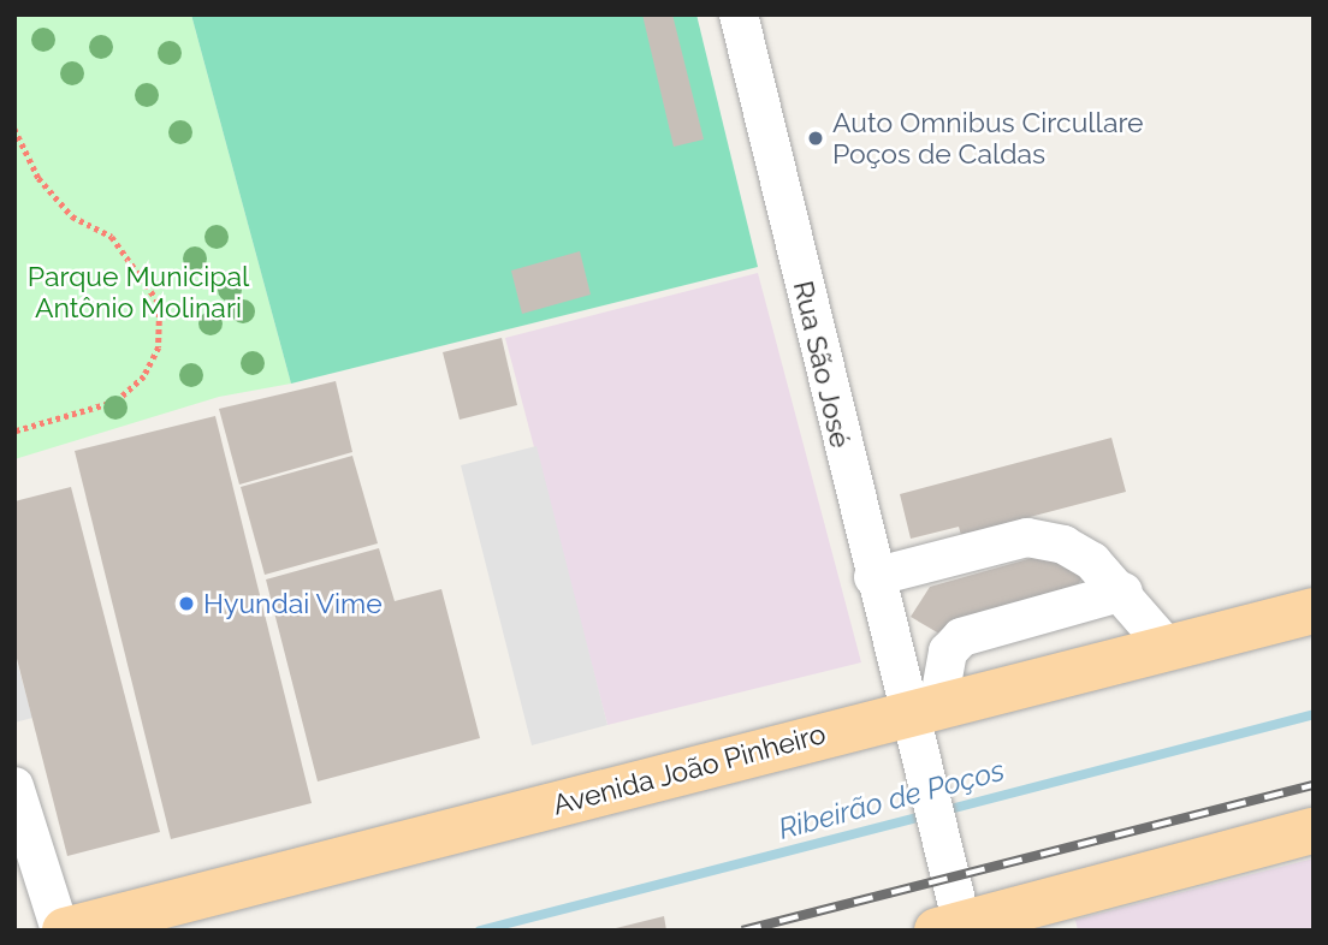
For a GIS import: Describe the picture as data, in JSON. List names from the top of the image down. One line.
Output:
{"streets":{"main road":["Avenida João Pinheiro"],"street":["Rua São José"]},"crossings":[["Rua São José","Avenida João Pinheiro"]],"water":["Ribeirão de Poços"],"parks":["Parque Municipal Antônio Molinari"],"places":["Auto Omnibus Circullare Poços de Caldas","Hyundai Vime"]}
